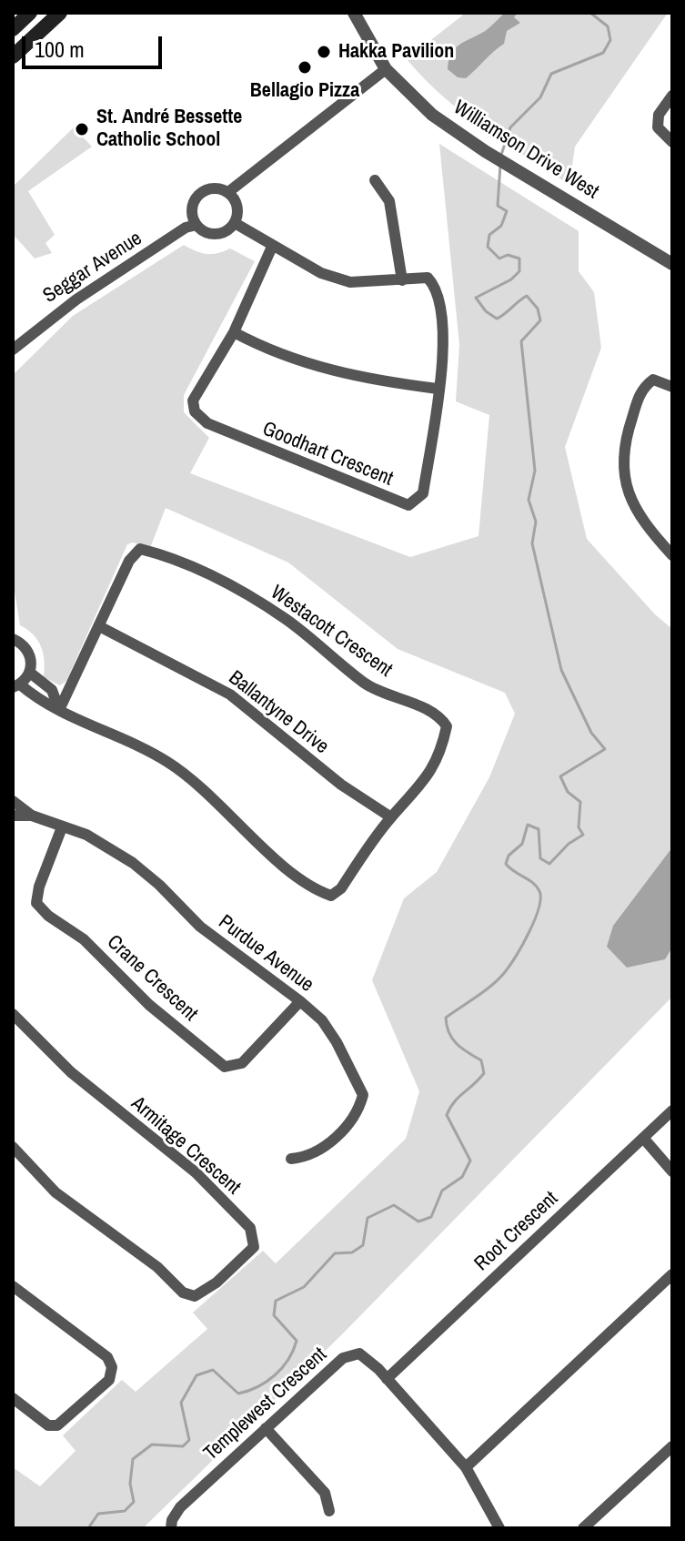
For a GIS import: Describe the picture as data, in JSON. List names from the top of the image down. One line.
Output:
{"streets":{"street":["Williamson Drive West","Seggar Avenue","Goodhart Crescent","Westacott Crescent","Ballantyne Drive","Purdue Avenue","Crane Crescent","Armitage Crescent","Root Crescent","Templewest Crescent"]},"crossings":[["Seggar Avenue","Goodhart Crescent"],["Westacott Crescent","Ballantyne Drive"],["Purdue Avenue","Crane Crescent"],["Root Crescent","Templewest Crescent"]],"places":["Hakka Pavilion","Bellagio Pizza","St. André Bessette Catholic School"],"scale_bar":"100 m"}
